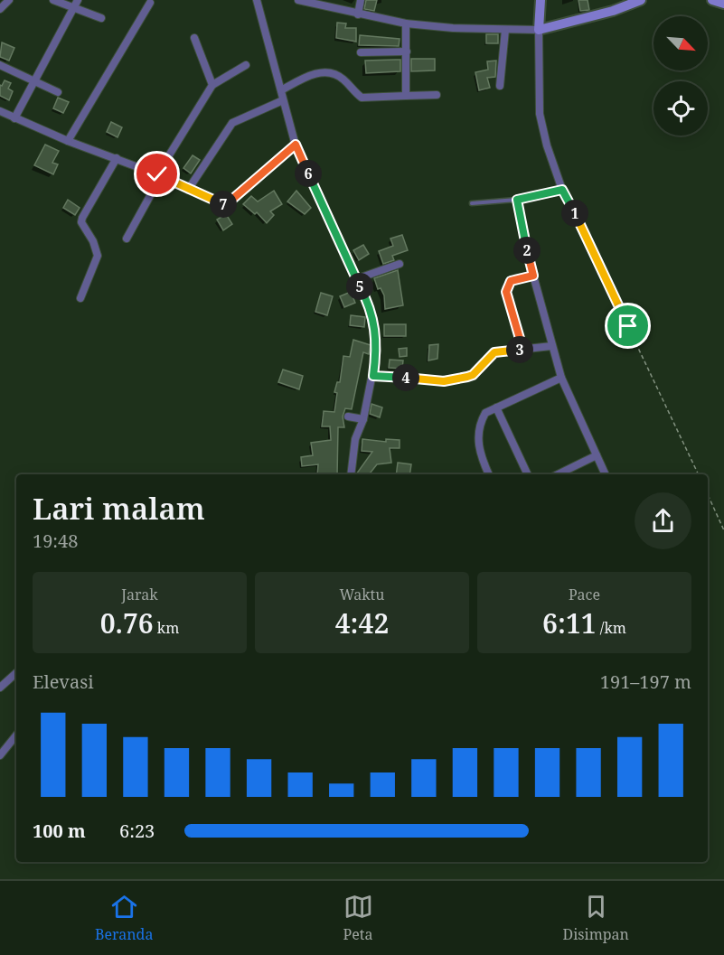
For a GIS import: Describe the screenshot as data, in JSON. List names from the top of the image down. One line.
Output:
{"north":"bottom right","page":{"pins":["6","7","1","2","5","3","4"],"heading":["Lari malam","19:48"],"stats":[["Jarak","0.76 km"],["Waktu","4:42"],["Pace","6:11 /km"]],"chart":["Elevasi","191–197 m"],"list":[{"name":"100 m","note":"6:23"}],"tabs":["Beranda","Peta","Disimpan"]}}
